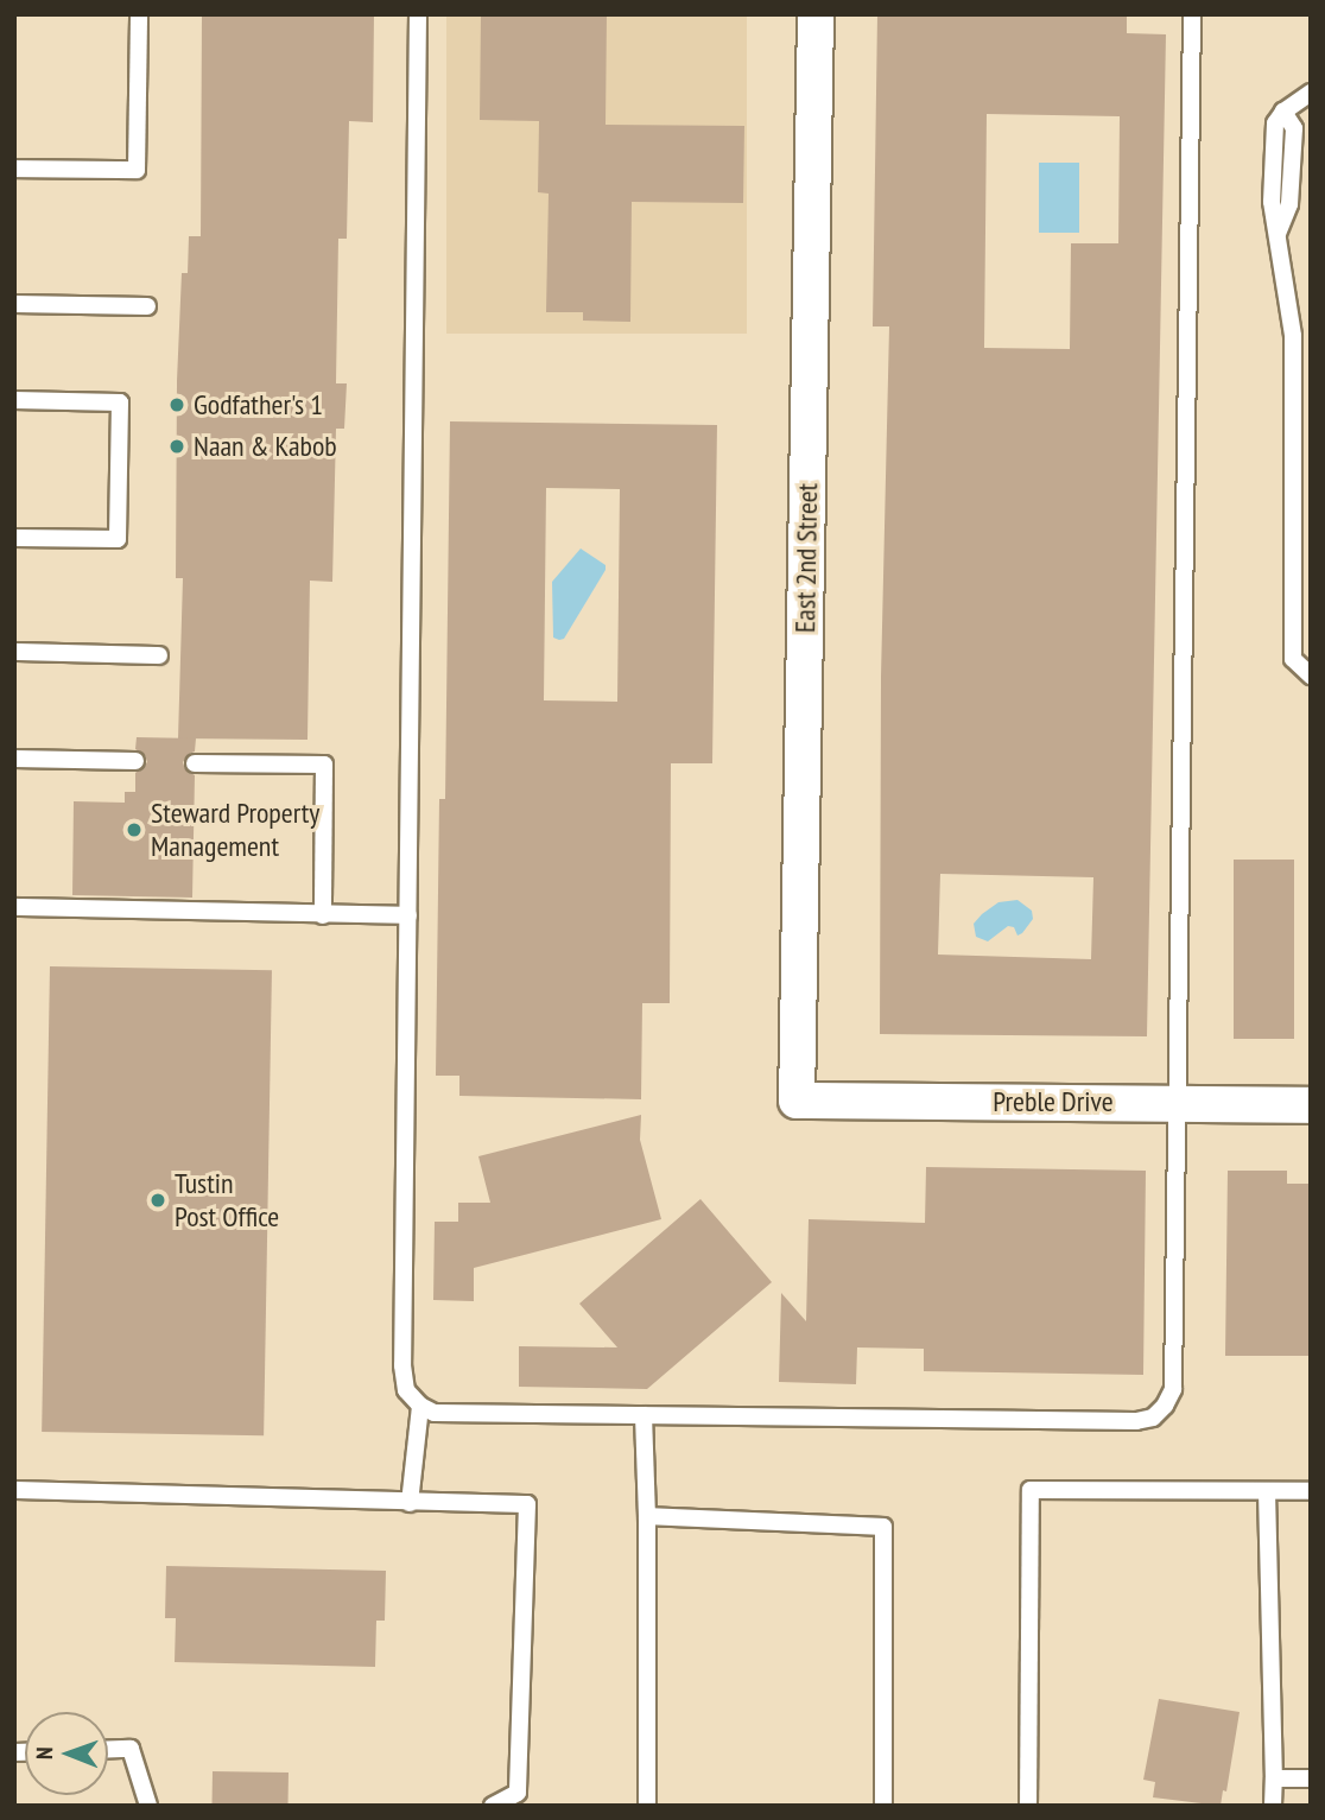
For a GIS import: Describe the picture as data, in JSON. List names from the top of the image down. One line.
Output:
{"streets":{"street":["East 2nd Street","Preble Drive"]},"crossings":[["East 2nd Street","Preble Drive"]],"places":["Godfather's 1","Naan & Kabob","Steward Property Management","Tustin Post Office"],"north":"left"}
